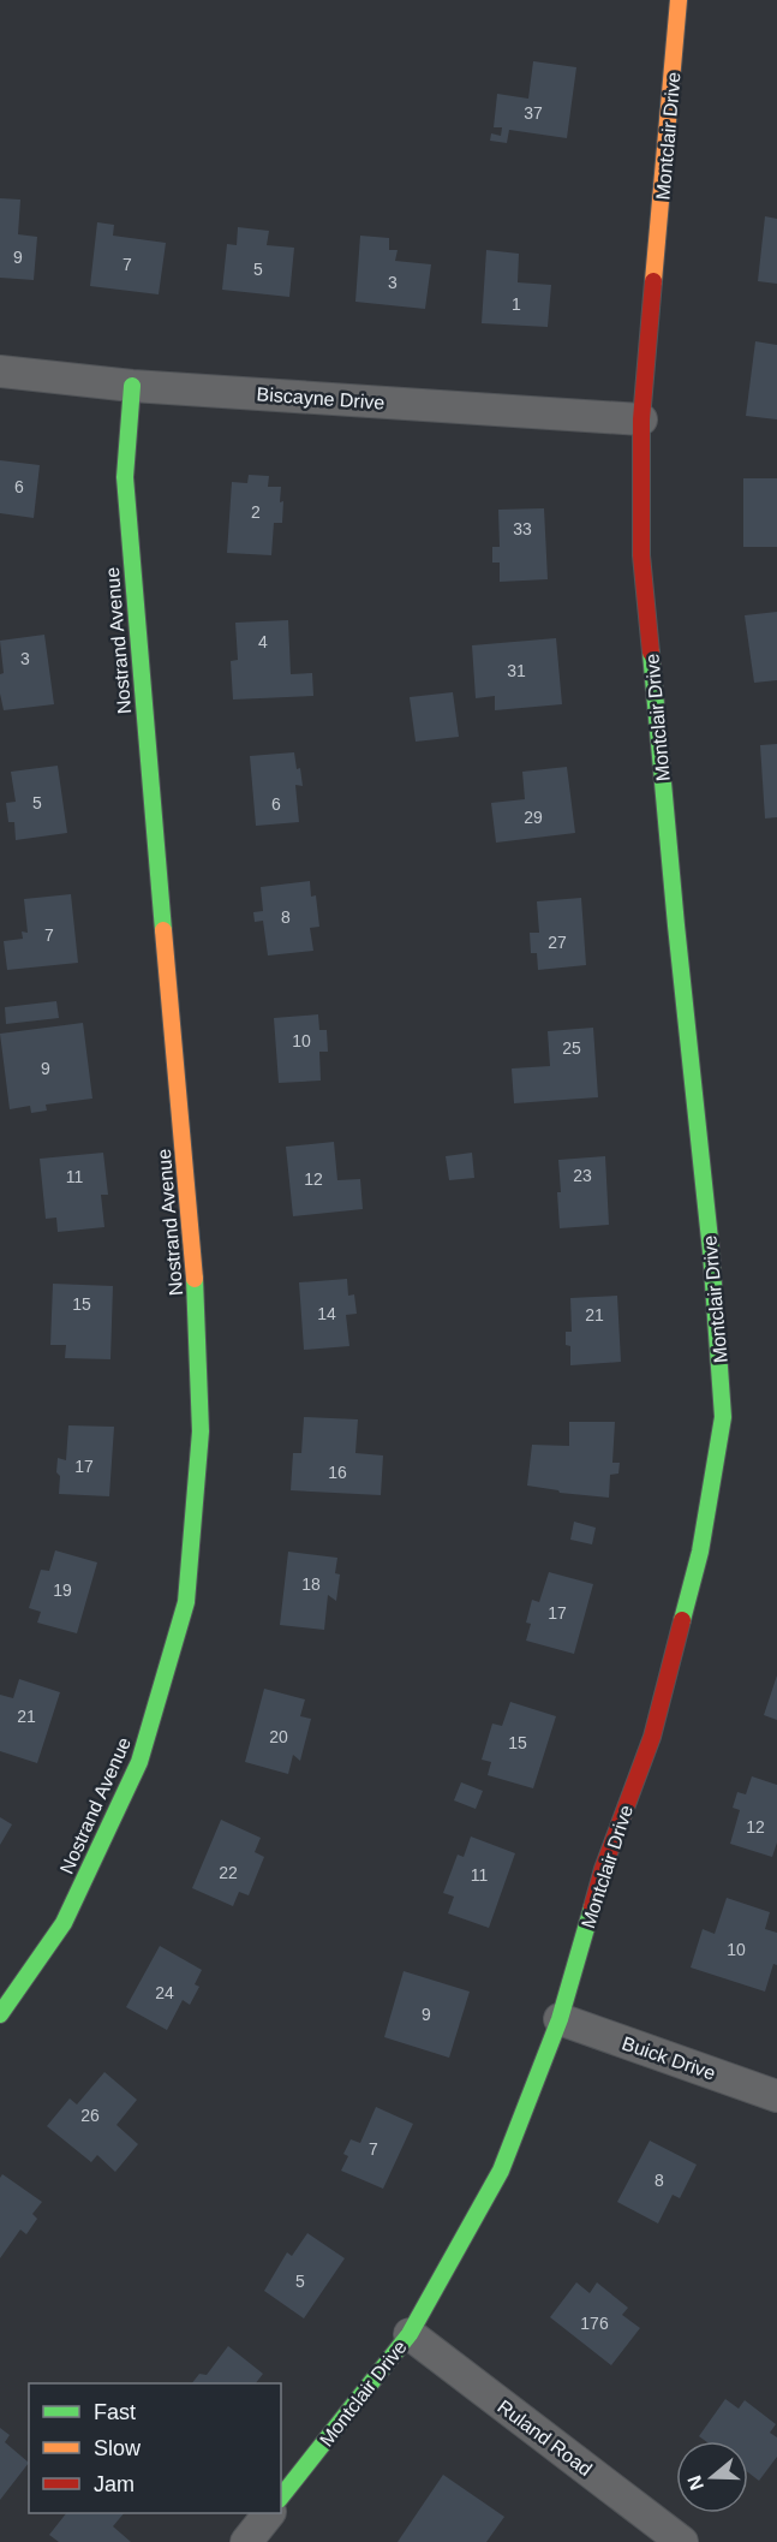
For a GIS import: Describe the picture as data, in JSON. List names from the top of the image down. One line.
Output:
{"streets":{"street":["Montclair Drive","Biscayne Drive","Nostrand Avenue","Buick Drive","Ruland Road"]},"crossings":[["Montclair Drive","Biscayne Drive"],["Montclair Drive","Buick Drive"],["Montclair Drive","Ruland Road"],["Biscayne Drive","Nostrand Avenue"]],"house_numbers":["37","9","7","5","3","1","6","2","33","4","3","31","5","6","29","8","7","27","10","25","9","23","11","12","15","14","21","17","16","18","19","17","21","20","15","12","22","11","10","24","9","26","7","8","5","176"],"legend":["Fast","Slow","Jam"],"north":"left"}
